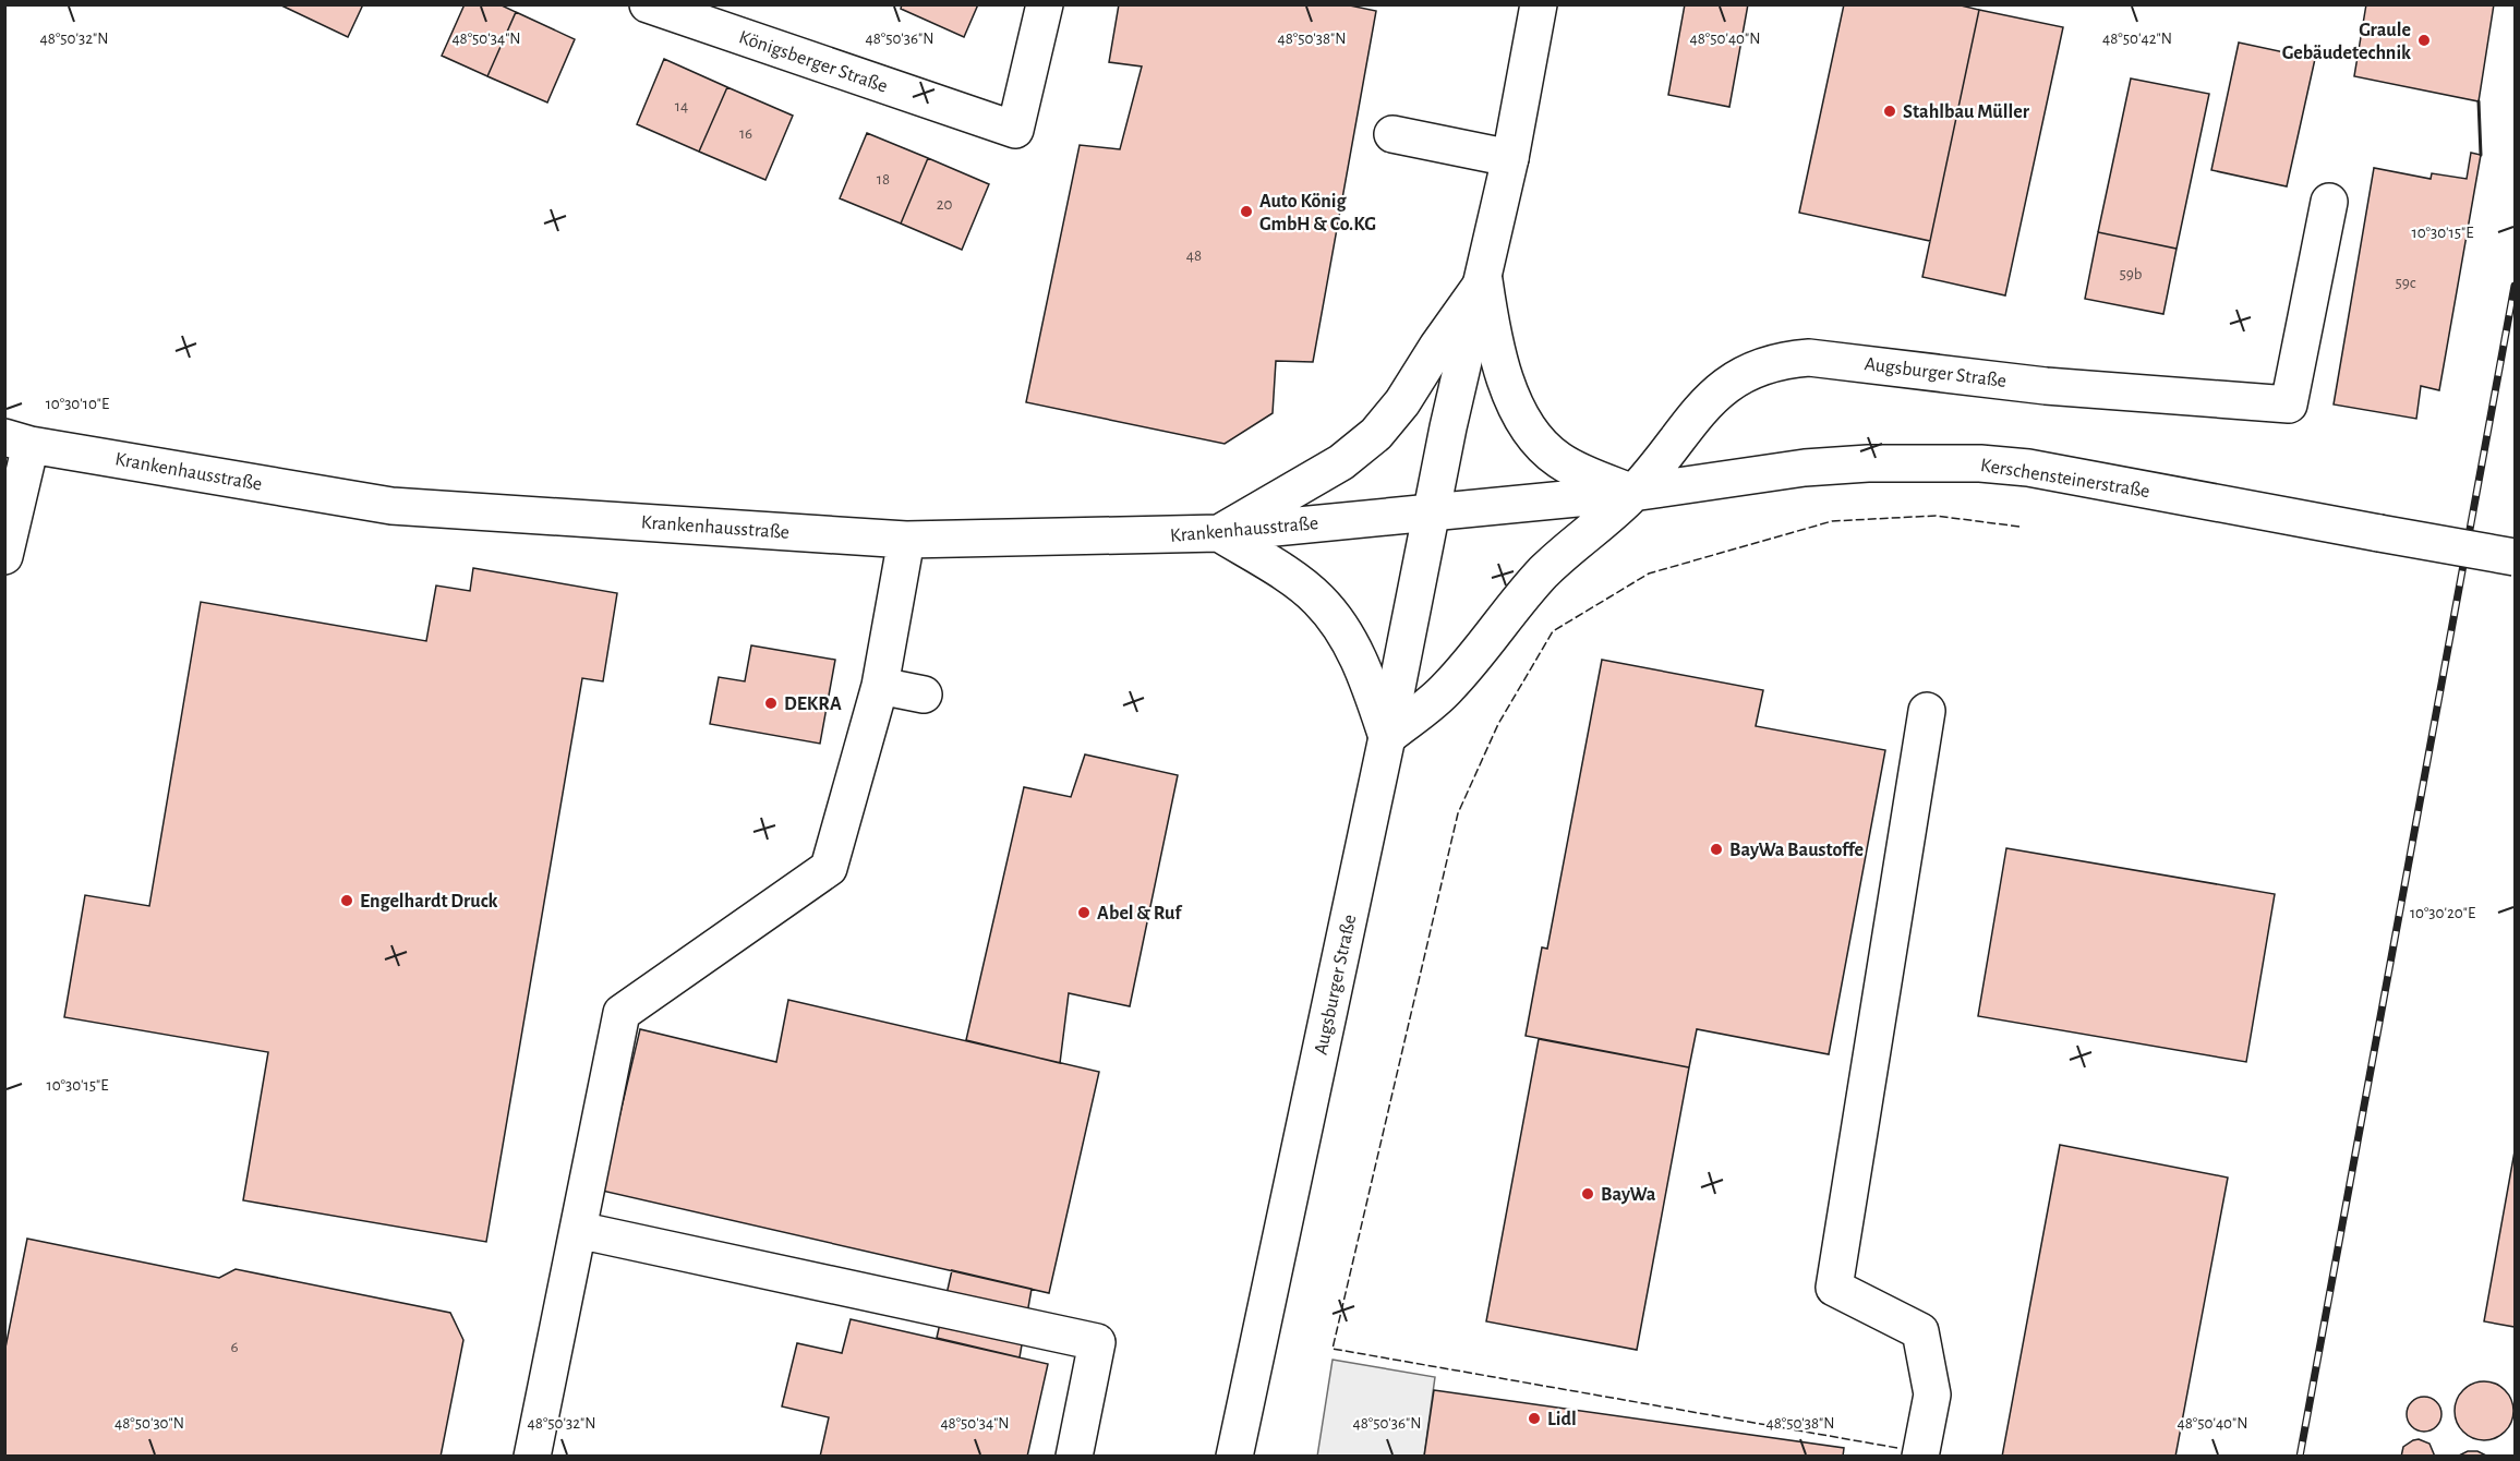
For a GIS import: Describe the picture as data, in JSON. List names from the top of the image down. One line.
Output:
{"streets":{"street":["Königsberger Straße","Augsburger Straße","Krankenhausstraße","Kerschensteinerstraße"]},"crossings":[["Augsburger Straße","Krankenhausstraße"],["Augsburger Straße","Kerschensteinerstraße"]],"places":["Graule Gebäudetechnik","Stahlbau Müller","Auto König GmbH & Co.KG","DEKRA","BayWa Baustoffe","Engelhardt Druck","Abel & Ruf","BayWa","Lidl"],"house_numbers":["14","16","18","20","48","59b","59c","6"],"coordinates":["48°50'32\"N","48°50'34\"N","48°50'36\"N","48°50'38\"N","48°50'40\"N","48°50'42\"N","10°30'15\"E","10°30'10\"E","10°30'20\"E","48°50'30\"N"]}
